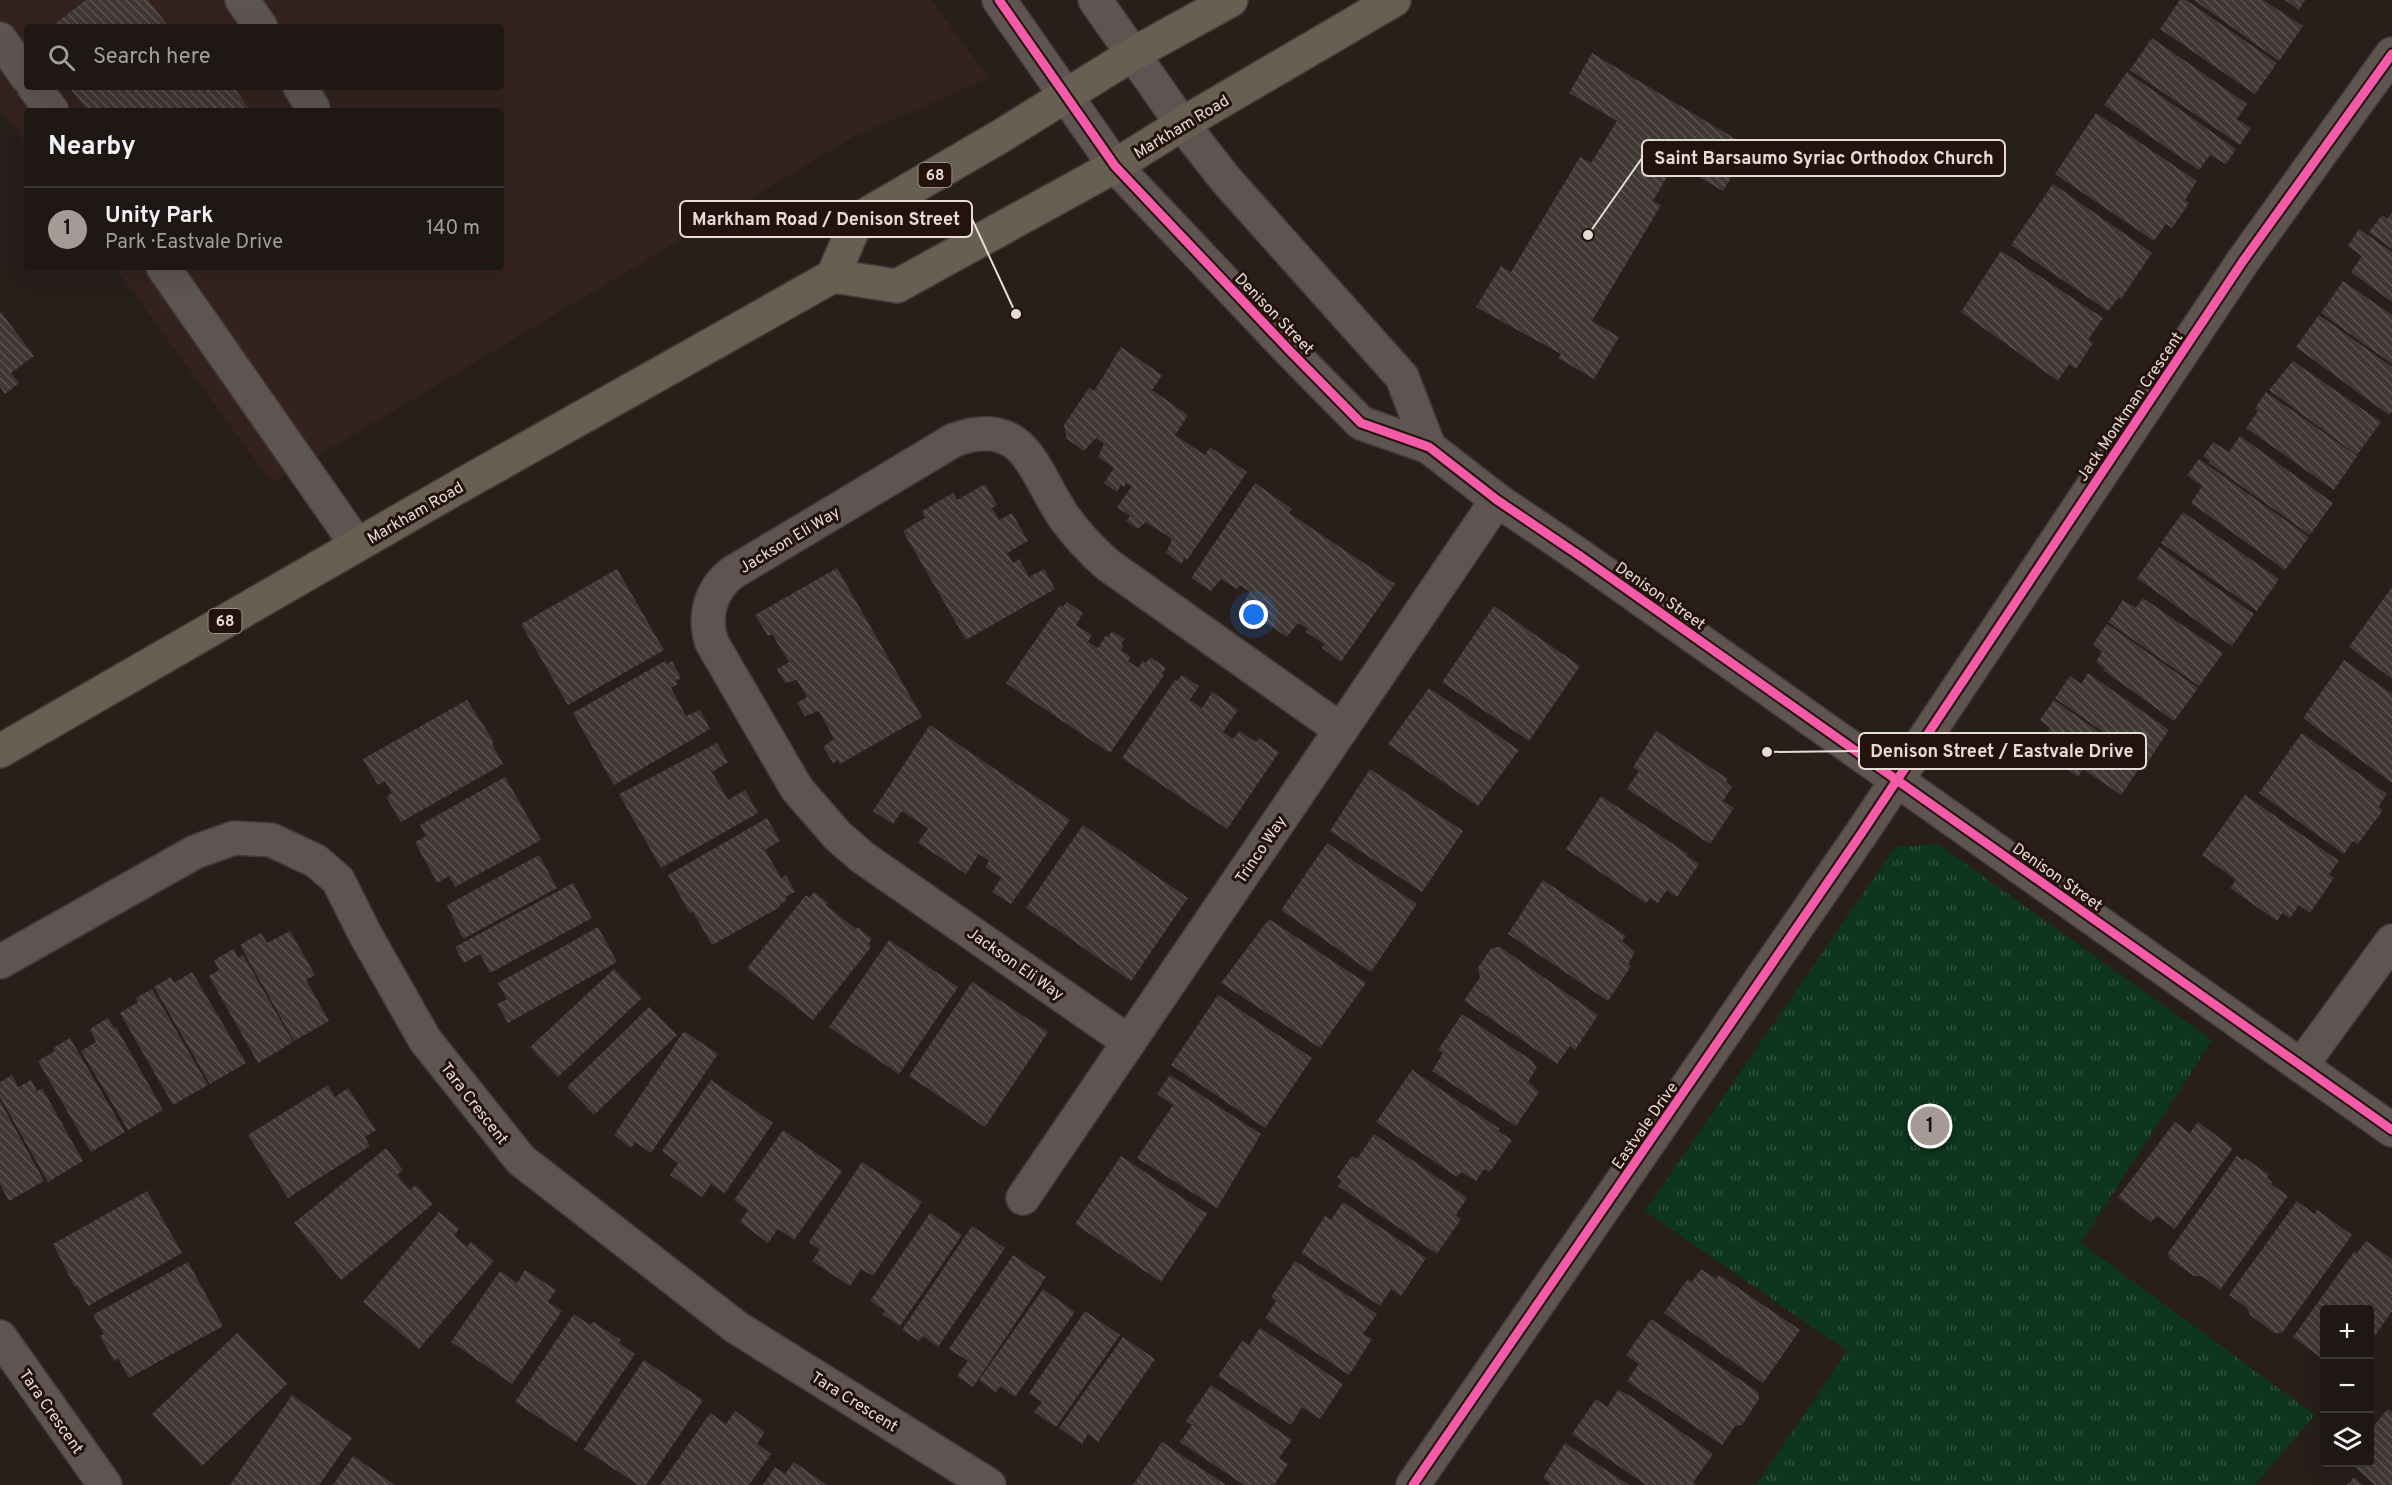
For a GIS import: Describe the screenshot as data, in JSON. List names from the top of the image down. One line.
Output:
{"streets":{"main road":["Markham Road","68"],"street":["Denison Street","Jack Monkman Crescent","Jackson Eli Way","Trinco Way","Tara Crescent","Eastvale Drive"]},"crossings":[["Markham Road","68"],["Markham Road","Denison Street"],["68","Denison Street"],["Denison Street","Jack Monkman Crescent"],["Denison Street","Trinco Way"],["Denison Street","Eastvale Drive"],["Jack Monkman Crescent","Eastvale Drive"],["Jackson Eli Way","Trinco Way"]],"places":["Saint Barsaumo Syriac Orthodox Church","Markham Road / Denison Street","Denison Street / Eastvale Drive"],"page":{"search":"Search here","heading":"Nearby","list":[{"mark":"1","name":"Unity Park","note":"Park · Eastvale Drive","value":"140 m"}],"pins":"1","map_buttons":["+","−"]}}
